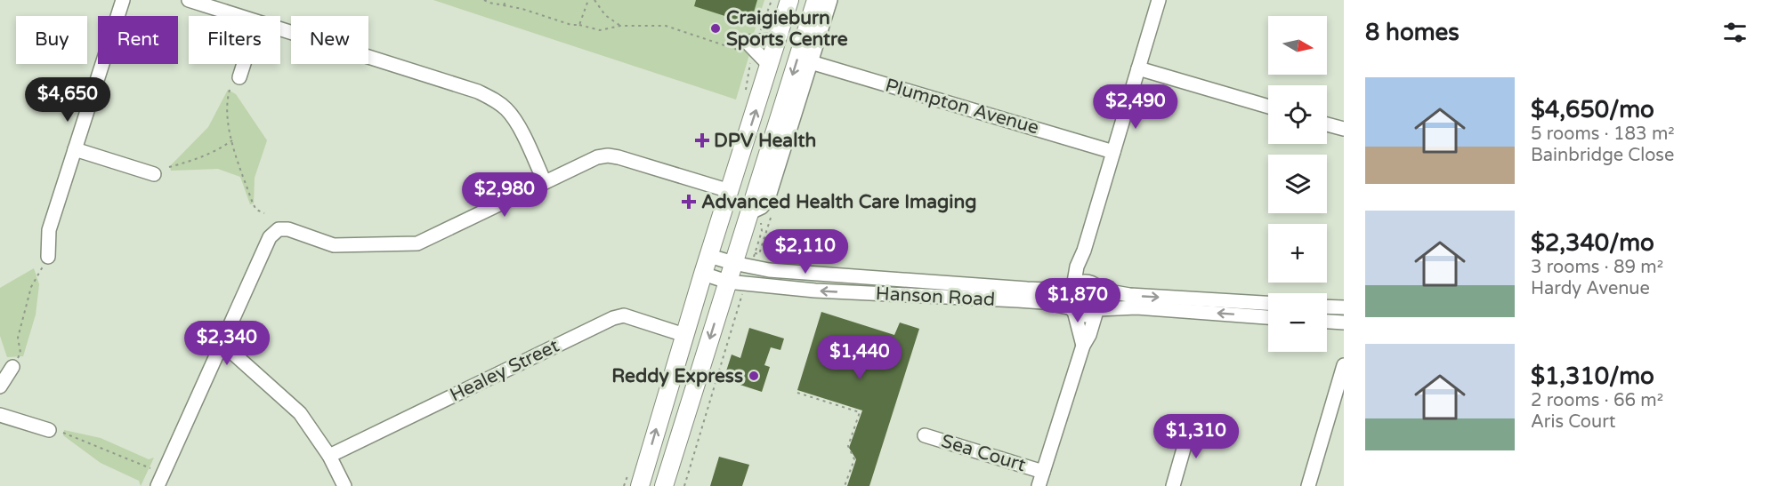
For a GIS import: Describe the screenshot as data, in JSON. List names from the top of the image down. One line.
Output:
{"streets":{"street":["Plumpton Avenue","Hanson Road","Healey Street","Sea Court"]},"places":{"other":["Craigieburn Sports Centre","Reddy Express"],"health":["DPV Health","Advanced Health Care Imaging"]},"north":"right","page":{"heading":"8 homes","map_buttons":["+","−"],"chip":["Buy","Rent","Filters","New"],"list":[{"name":"$4,650/mo","note":"5 rooms · 183 m² · Bainbridge Close"},{"name":"$2,340/mo","note":"3 rooms · 89 m² · Hardy Avenue"},{"name":"$1,310/mo","note":"2 rooms · 66 m² · Aris Court"}],"price":["$4,650","$2,490","$2,980","$2,110","$1,870","$2,340","$1,440","$1,310"]}}
